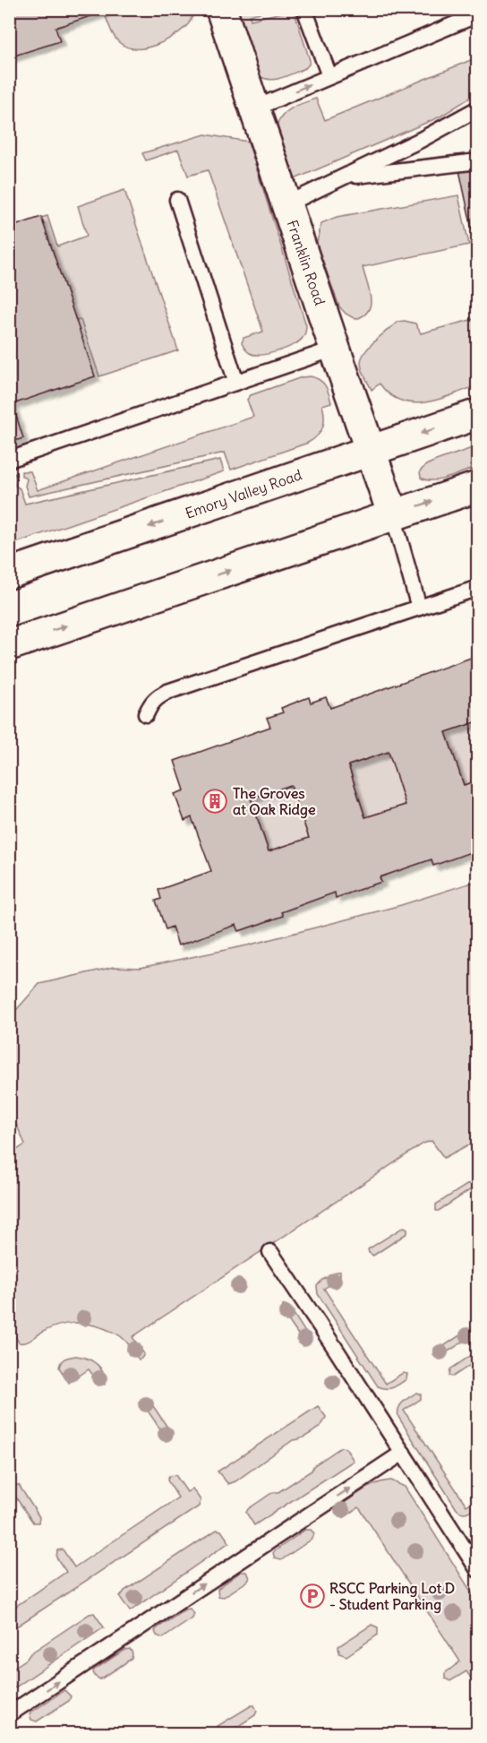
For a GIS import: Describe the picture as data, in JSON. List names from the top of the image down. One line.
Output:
{"streets":{"main road":["Franklin Road","Emory Valley Road"]},"crossings":[["Franklin Road","Emory Valley Road"]],"places":{"building":["The Groves at Oak Ridge"],"parking":["RSCC Parking Lot D - Student Parking"]}}
